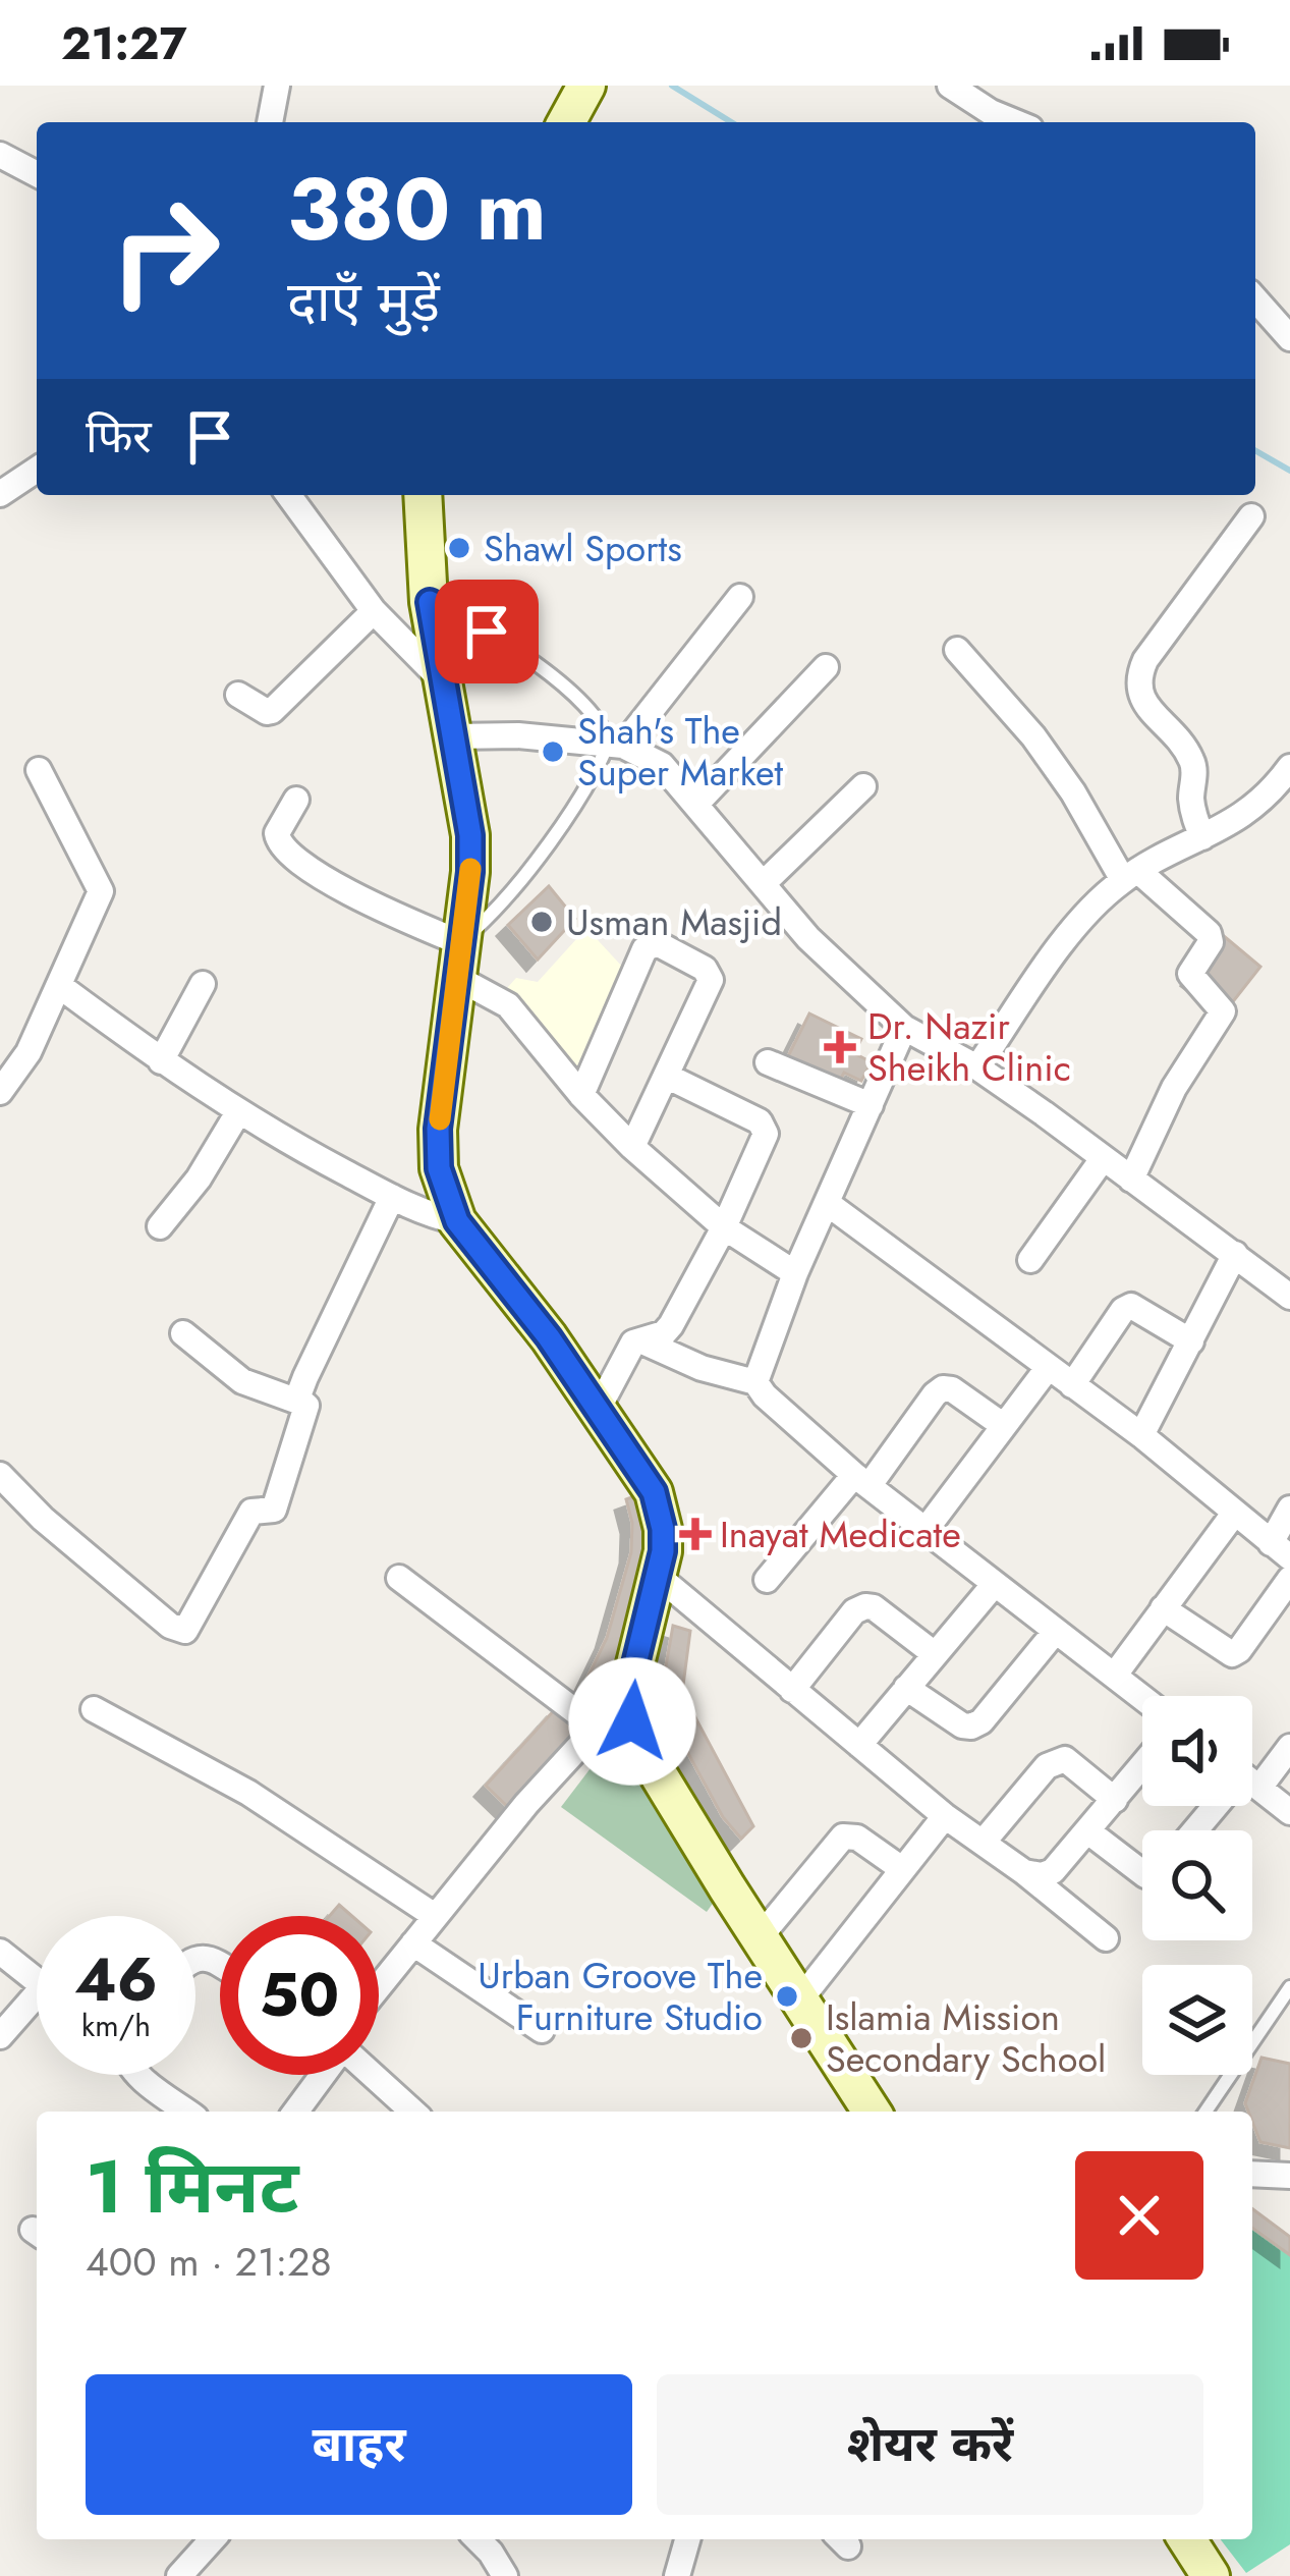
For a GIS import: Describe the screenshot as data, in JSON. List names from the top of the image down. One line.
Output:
{"places":{"other":["Shawl Sports","Shah's The Super Market","Usman Masjid","Urban Groove The Furniture Studio","Islamia Mission Secondary School"],"health":["Dr. Nazir Sheikh Clinic","Inayat Medicate"]},"page":{"status":"21:27","turn":["380 m","दाएँ मुड़ें"],"then":"फिर","speed":"46 km/h","limit":"50","heading":["1 मिनट","400 m · 21:28"],"buttons":["बाहर","शेयर करें"]}}
